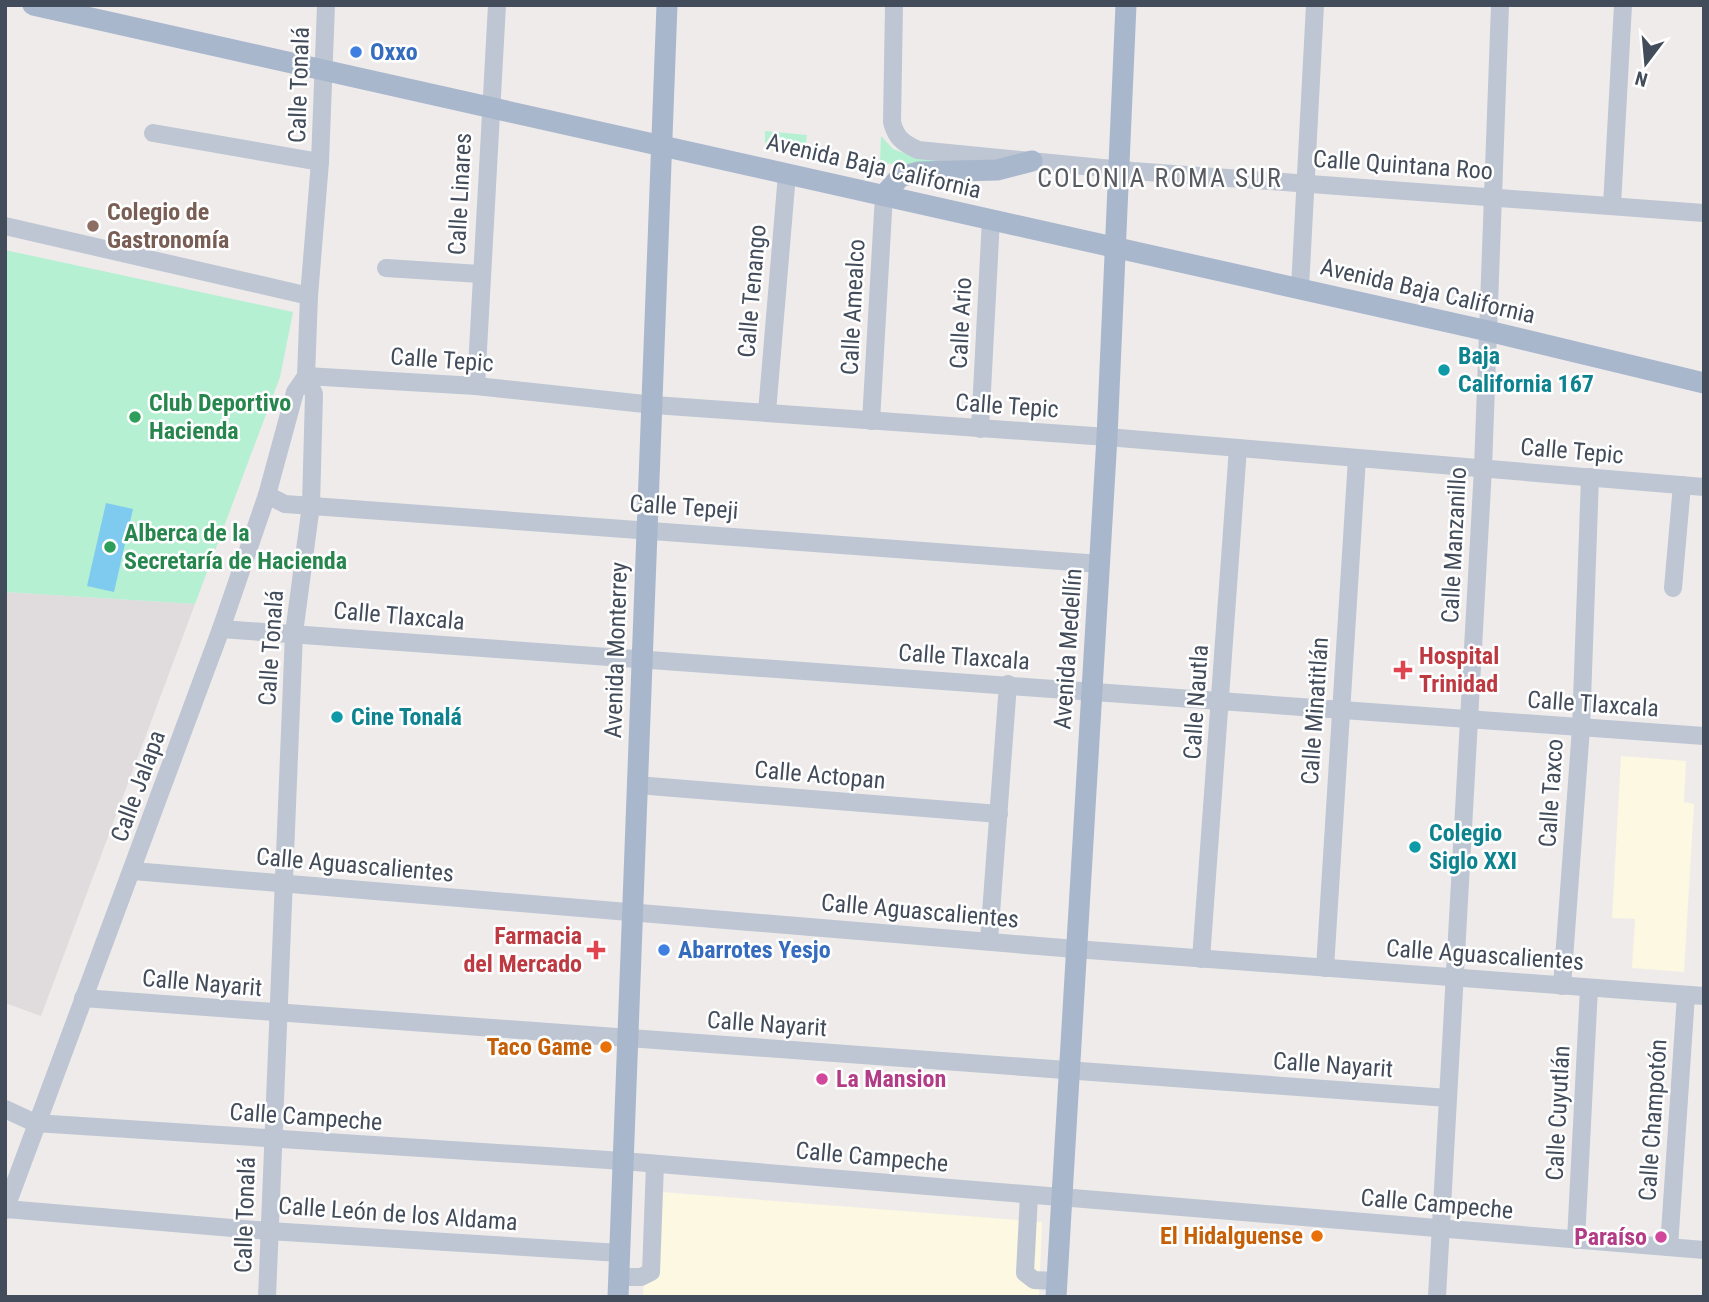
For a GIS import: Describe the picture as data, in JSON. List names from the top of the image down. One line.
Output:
{"streets":{"main road":["Avenida Baja California","Avenida Medellín","Avenida Monterrey"],"street":["Calle Tonalá","Calle Quintana Roo","Calle Linares","Calle Tenango","Calle Amealco","Calle Ario","Calle Tepic","Calle Tepeji","Calle Manzanillo","Calle Tlaxcala","Calle Nautla","Calle Minatitlán","Calle Actopan","Calle Jalapa","Calle Taxco","Calle Aguascalientes","Calle Nayarit","Calle Cuyutlán","Calle Campeche","Calle Champotón","Calle León de los Aldama"]},"crossings":[["Calle Tonalá","Avenida Baja California"],["Calle Tonalá","Calle Tepic"],["Calle Tonalá","Calle Tepeji"],["Calle Tonalá","Calle Tlaxcala"],["Calle Tonalá","Calle Jalapa"],["Calle Tonalá","Calle Aguascalientes"],["Calle Tonalá","Calle Nayarit"],["Calle Tonalá","Calle Campeche"],["Calle Tonalá","Calle León de los Aldama"],["Calle Quintana Roo","Calle Manzanillo"],["Calle Quintana Roo","Avenida Medellín"],["Avenida Baja California","Calle Linares"],["Avenida Baja California","Calle Tenango"],["Avenida Baja California","Calle Amealco"],["Avenida Baja California","Calle Ario"],["Avenida Baja California","Calle Manzanillo"],["Avenida Baja California","Avenida Medellín"],["Avenida Baja California","Avenida Monterrey"],["Calle Linares","Calle Tepic"],["Calle Tenango","Calle Tepic"],["Calle Amealco","Calle Tepic"],["Calle Ario","Calle Tepic"],["Calle Tepic","Calle Manzanillo"],["Calle Tepic","Avenida Medellín"],["Calle Tepic","Avenida Monterrey"],["Calle Tepic","Calle Nautla"],["Calle Tepic","Calle Minatitlán"],["Calle Tepic","Calle Jalapa"],["Calle Tepic","Calle Taxco"],["Calle Tepeji","Avenida Medellín"],["Calle Tepeji","Avenida Monterrey"],["Calle Tepeji","Calle Jalapa"],["Calle Manzanillo","Calle Tlaxcala"],["Calle Manzanillo","Calle Aguascalientes"],["Calle Manzanillo","Calle Nayarit"],["Calle Manzanillo","Calle Campeche"],["Calle Tlaxcala","Avenida Medellín"],["Calle Tlaxcala","Avenida Monterrey"],["Calle Tlaxcala","Calle Nautla"],["Calle Tlaxcala","Calle Minatitlán"],["Calle Tlaxcala","Calle Jalapa"],["Calle Tlaxcala","Calle Taxco"],["Avenida Medellín","Calle Aguascalientes"],["Avenida Medellín","Calle Nayarit"],["Avenida Medellín","Calle Campeche"],["Avenida Monterrey","Calle Actopan"],["Avenida Monterrey","Calle Aguascalientes"],["Avenida Monterrey","Calle Nayarit"],["Avenida Monterrey","Calle Campeche"],["Avenida Monterrey","Calle León de los Aldama"],["Calle Nautla","Calle Aguascalientes"],["Calle Minatitlán","Calle Aguascalientes"],["Calle Jalapa","Calle Aguascalientes"],["Calle Jalapa","Calle Nayarit"],["Calle Jalapa","Calle Campeche"],["Calle Jalapa","Calle León de los Aldama"],["Calle Taxco","Calle Aguascalientes"],["Calle Aguascalientes","Calle Cuyutlán"],["Calle Aguascalientes","Calle Champotón"],["Calle Cuyutlán","Calle Campeche"],["Calle Campeche","Calle Champotón"]],"districts":["COLONIA ROMA SUR"],"places":{"other":["Oxxo","Colegio de Gastronomía","Baja California 167","Club Deportivo Hacienda","Alberca de la Secretaría de Hacienda","Cine Tonalá","Colegio Siglo XXI","Abarrotes Yesjo","Taco Game","La Mansion","El Hidalguense","Paraíso"],"health":["Hospital Trinidad","Farmacia del Mercado"]},"north":"bottom"}
